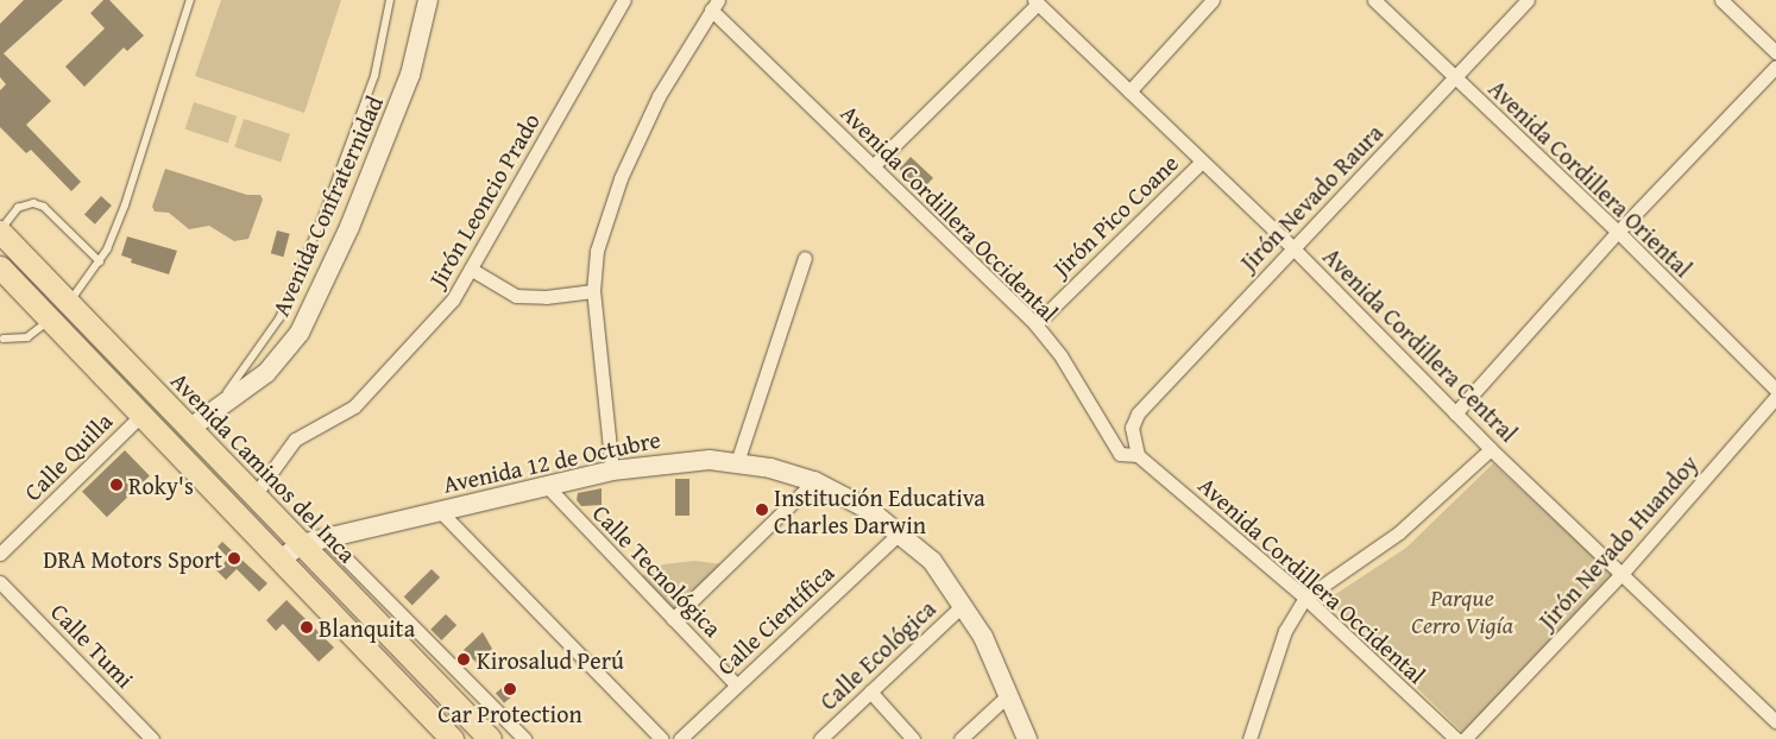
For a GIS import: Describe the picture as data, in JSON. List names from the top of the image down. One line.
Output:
{"streets":{"main road":["Avenida Caminos del Inca"],"street":["Avenida Cordillera Oriental","Jirón Nevado Raura","Jirón Leoncio Prado","Avenida Confraternidad","Avenida Cordillera Occidental","Jirón Pico Coane","Avenida Cordillera Central","Calle Quilla","Avenida 12 de Octubre","Jirón Nevado Huandoy","Calle Tecnológica","Calle Científica","Calle Tumi","Calle Ecológica"]},"crossings":[["Avenida Cordillera Oriental","Jirón Nevado Raura"],["Jirón Nevado Raura","Avenida Cordillera Occidental"],["Jirón Nevado Raura","Avenida Cordillera Central"],["Jirón Leoncio Prado","Avenida Caminos del Inca"],["Avenida Confraternidad","Avenida Caminos del Inca"],["Avenida Cordillera Occidental","Jirón Pico Coane"],["Jirón Pico Coane","Avenida Cordillera Central"],["Avenida Cordillera Central","Jirón Nevado Huandoy"],["Avenida 12 de Octubre","Avenida Caminos del Inca"],["Avenida 12 de Octubre","Calle Tecnológica"],["Avenida 12 de Octubre","Calle Científica"],["Avenida 12 de Octubre","Calle Ecológica"],["Calle Tecnológica","Calle Científica"]],"parks":["Parque Cerro Vigía"],"places":["Roky's","Institución Educativa Charles Darwin","DRA Motors Sport","Blanquita","Kirosalud Perú","Car Protection"]}
